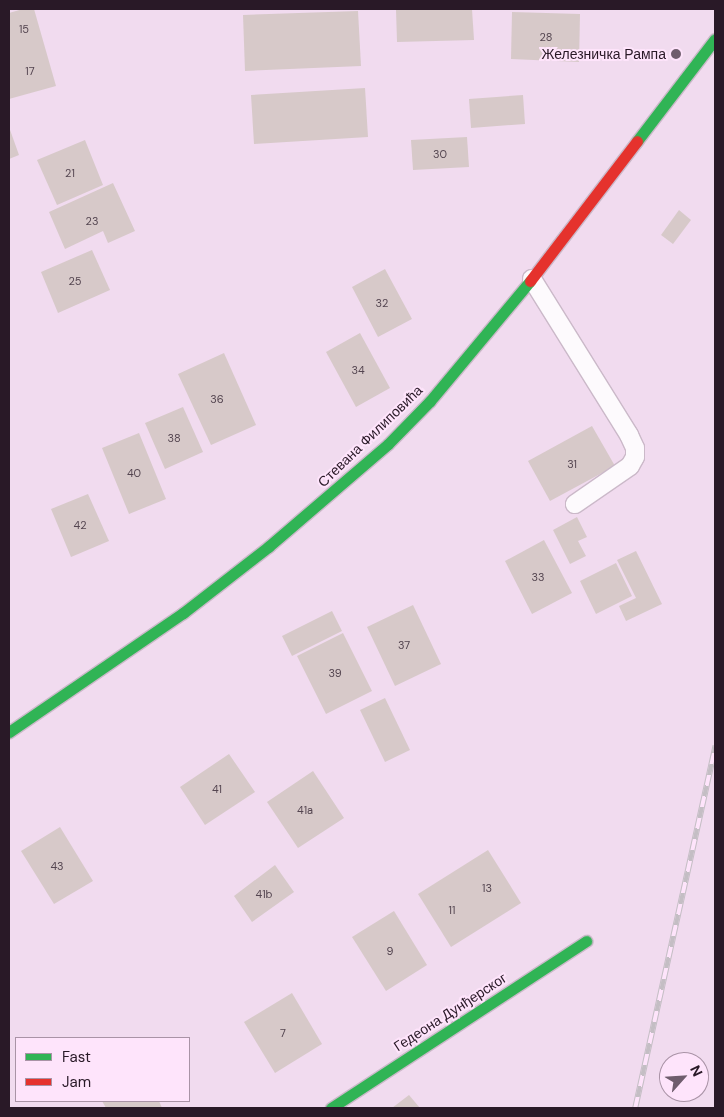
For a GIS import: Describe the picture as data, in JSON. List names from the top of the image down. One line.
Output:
{"streets":{"main road":["Стевана Филиповића","Гедеона Дунђерског"]},"places":["Железничка Рампа"],"house_numbers":["15","28","17","30","21","23","25","32","34","36","38","31","40","42","33","37","39","41","41a","43","13","41b","11","9","7"],"legend":["Fast","Jam"],"north":"top right"}
